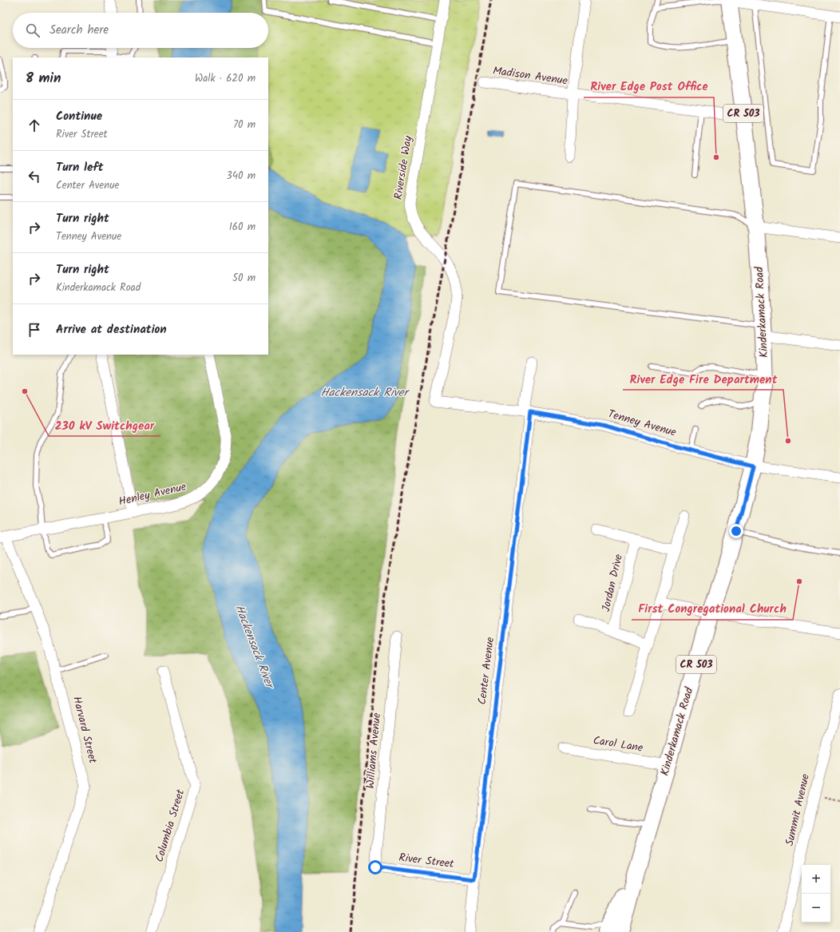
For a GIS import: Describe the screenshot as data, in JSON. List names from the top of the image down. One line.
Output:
{"streets":{"main road":["CR 503","Kinderkamack Road"],"street":["Madison Avenue","Riverside Way","Tenney Avenue","Henley Avenue","Jordan Drive","Center Avenue","Harvard Street","Carol Lane","Williams Avenue","Summit Avenue","Columbia Street","River Street"]},"crossings":[["Madison Avenue","Kinderkamack Road"],["Riverside Way","Tenney Avenue"],["Kinderkamack Road","Tenney Avenue"],["Kinderkamack Road","Carol Lane"],["Tenney Avenue","Center Avenue"],["Henley Avenue","Harvard Street"],["Center Avenue","River Street"],["Williams Avenue","River Street"]],"water":["Hackensack River"],"places":["River Edge Post Office","230 kV Switchgear","River Edge Fire Department","First Congregational Church"],"page":{"search":"Search here","heading":["8 min","Walk · 620 m"],"list":[["Continue","River Street","70 m"],["Turn left","Center Avenue","340 m"],["Turn right","Tenney Avenue","160 m"],["Turn right","Kinderkamack Road","50 m"],"Arrive at destination"],"map_buttons":["+","−"]}}
